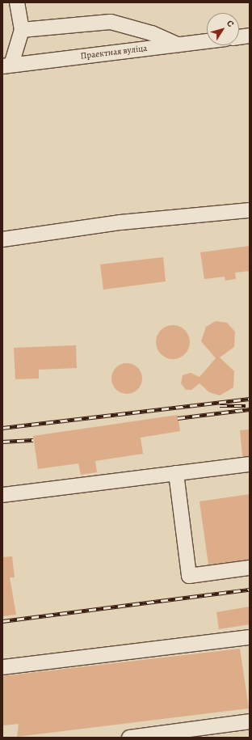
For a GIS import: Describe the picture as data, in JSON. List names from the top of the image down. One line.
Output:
{"streets":{"street":["Праектная вуліца"]},"north":"top right"}
